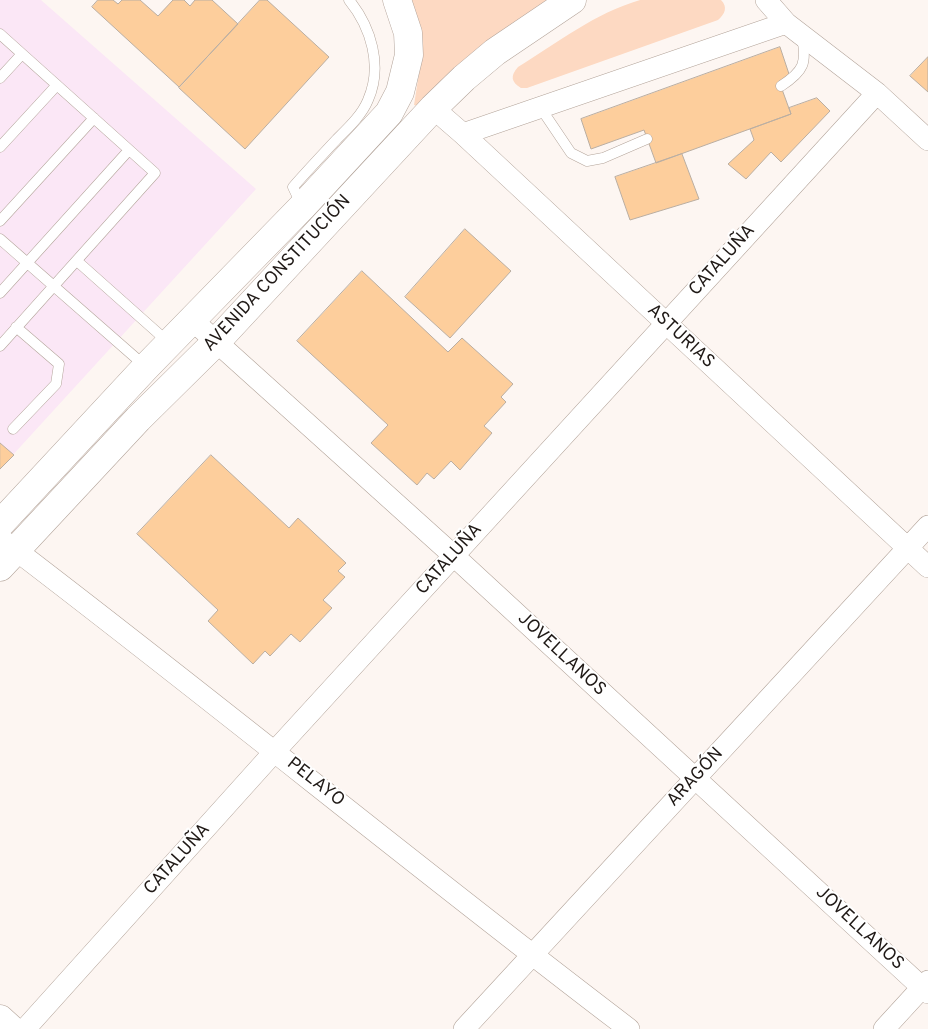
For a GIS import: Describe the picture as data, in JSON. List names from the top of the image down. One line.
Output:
{"streets":{"main road":["AVENIDA CONSTITUCIÓN"],"street":["CATALUÑA","ASTURIAS","JOVELLANOS","ARAGÓN","PELAYO"]},"crossings":[["CATALUÑA","ASTURIAS"],["CATALUÑA","JOVELLANOS"],["CATALUÑA","PELAYO"],["AVENIDA CONSTITUCIÓN","ASTURIAS"],["AVENIDA CONSTITUCIÓN","JOVELLANOS"],["AVENIDA CONSTITUCIÓN","PELAYO"],["ASTURIAS","ARAGÓN"],["JOVELLANOS","ARAGÓN"],["ARAGÓN","PELAYO"]]}
